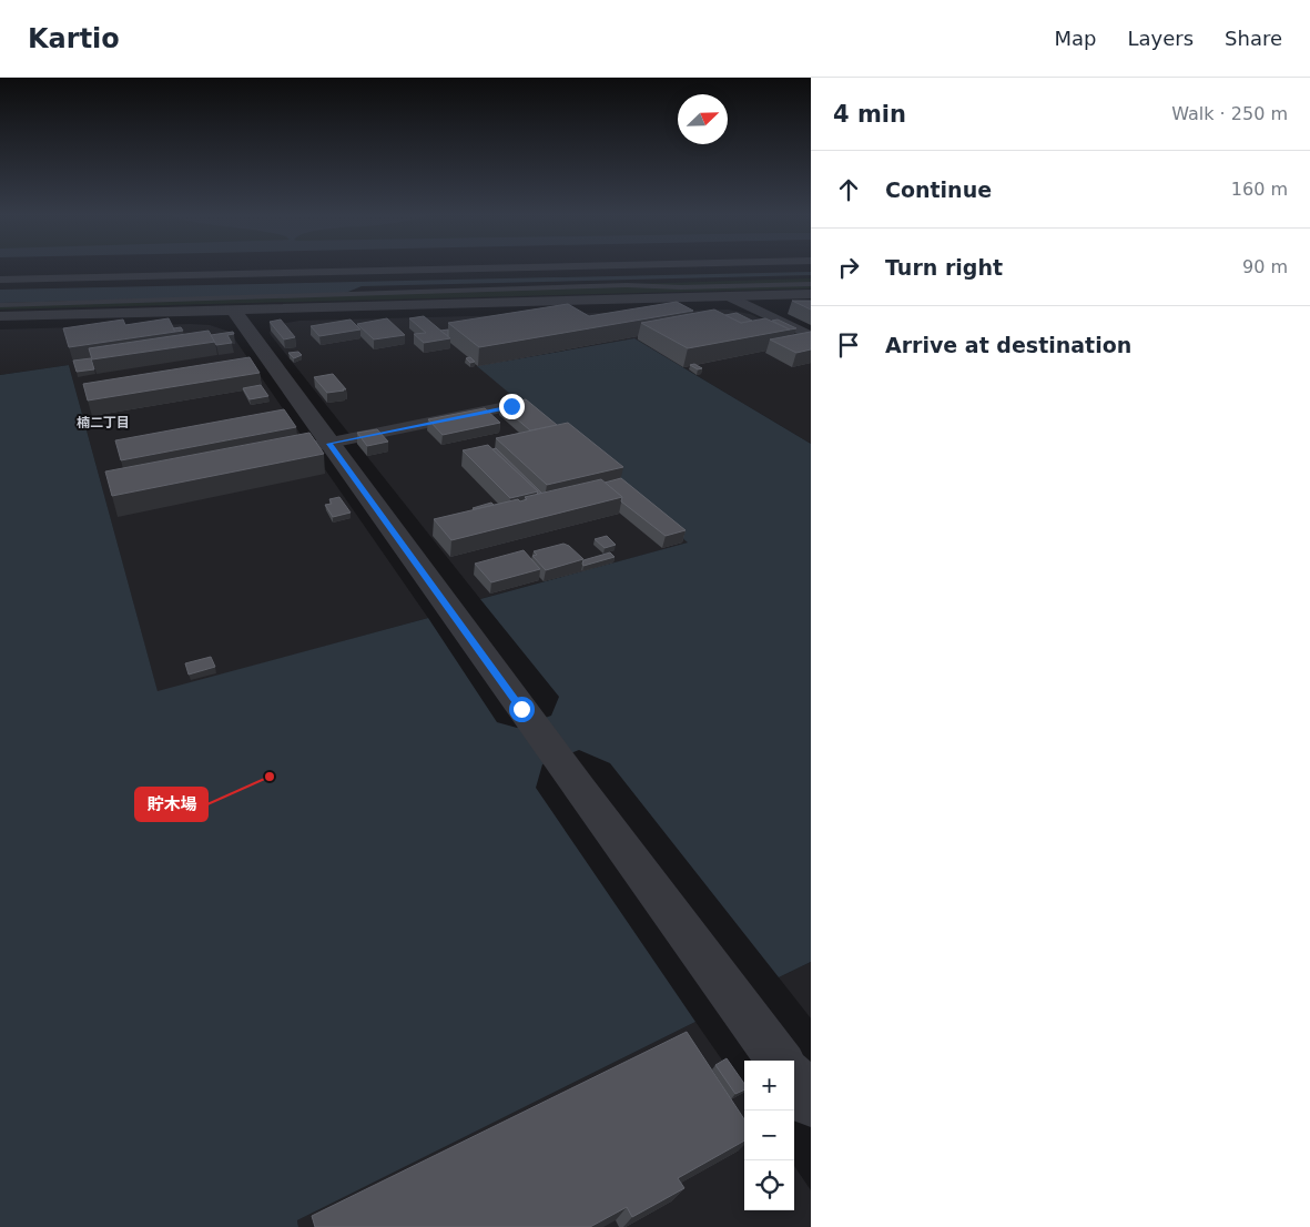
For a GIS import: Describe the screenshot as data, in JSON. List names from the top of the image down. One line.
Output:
{"districts":["楠二丁目"],"places":["貯木場"],"north":"top right","page":{"header":"Kartio","nav":["Map","Layers","Share"],"heading":["4 min","Walk · 250 m"],"list":[["Continue","160 m"],["Turn right","90 m"],"Arrive at destination"],"map_buttons":["+","−"]}}
